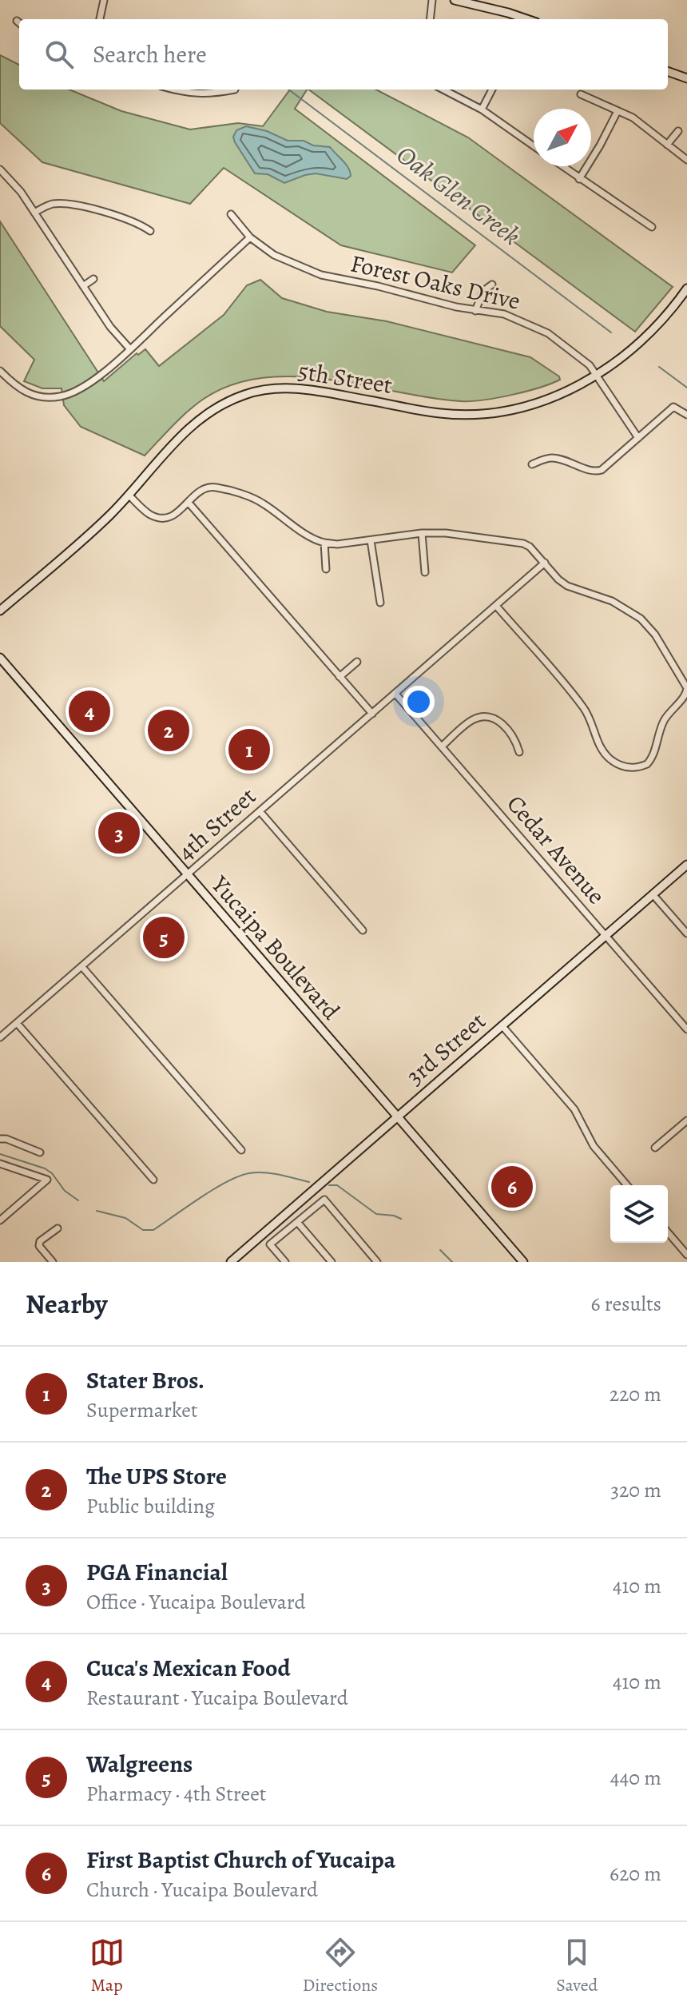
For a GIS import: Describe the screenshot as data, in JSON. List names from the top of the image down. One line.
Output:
{"streets":{"main road":["5th Street","Yucaipa Boulevard","3rd Street"],"street":["Forest Oaks Drive","4th Street","Cedar Avenue"]},"crossings":[["Forest Oaks Drive","5th Street"],["4th Street","Cedar Avenue"],["4th Street","Yucaipa Boulevard"],["Cedar Avenue","3rd Street"],["Yucaipa Boulevard","3rd Street"]],"water":["Oak Glen Creek"],"north":"top right","page":{"search":"Search here","pins":["4","2","1","3","5","6"],"heading":["Nearby","6 results"],"list":[{"mark":"1","name":"Stater Bros.","note":"Supermarket","value":"220 m"},{"mark":"2","name":"The UPS Store","note":"Public building","value":"320 m"},{"mark":"3","name":"PGA Financial","note":"Office · Yucaipa Boulevard","value":"410 m"},{"mark":"4","name":"Cuca's Mexican Food","note":"Restaurant · Yucaipa Boulevard","value":"410 m"},{"mark":"5","name":"Walgreens","note":"Pharmacy · 4th Street","value":"440 m"},{"mark":"6","name":"First Baptist Church of Yucaipa","note":"Church · Yucaipa Boulevard","value":"620 m"}],"nav":["Map","Directions","Saved"]}}
